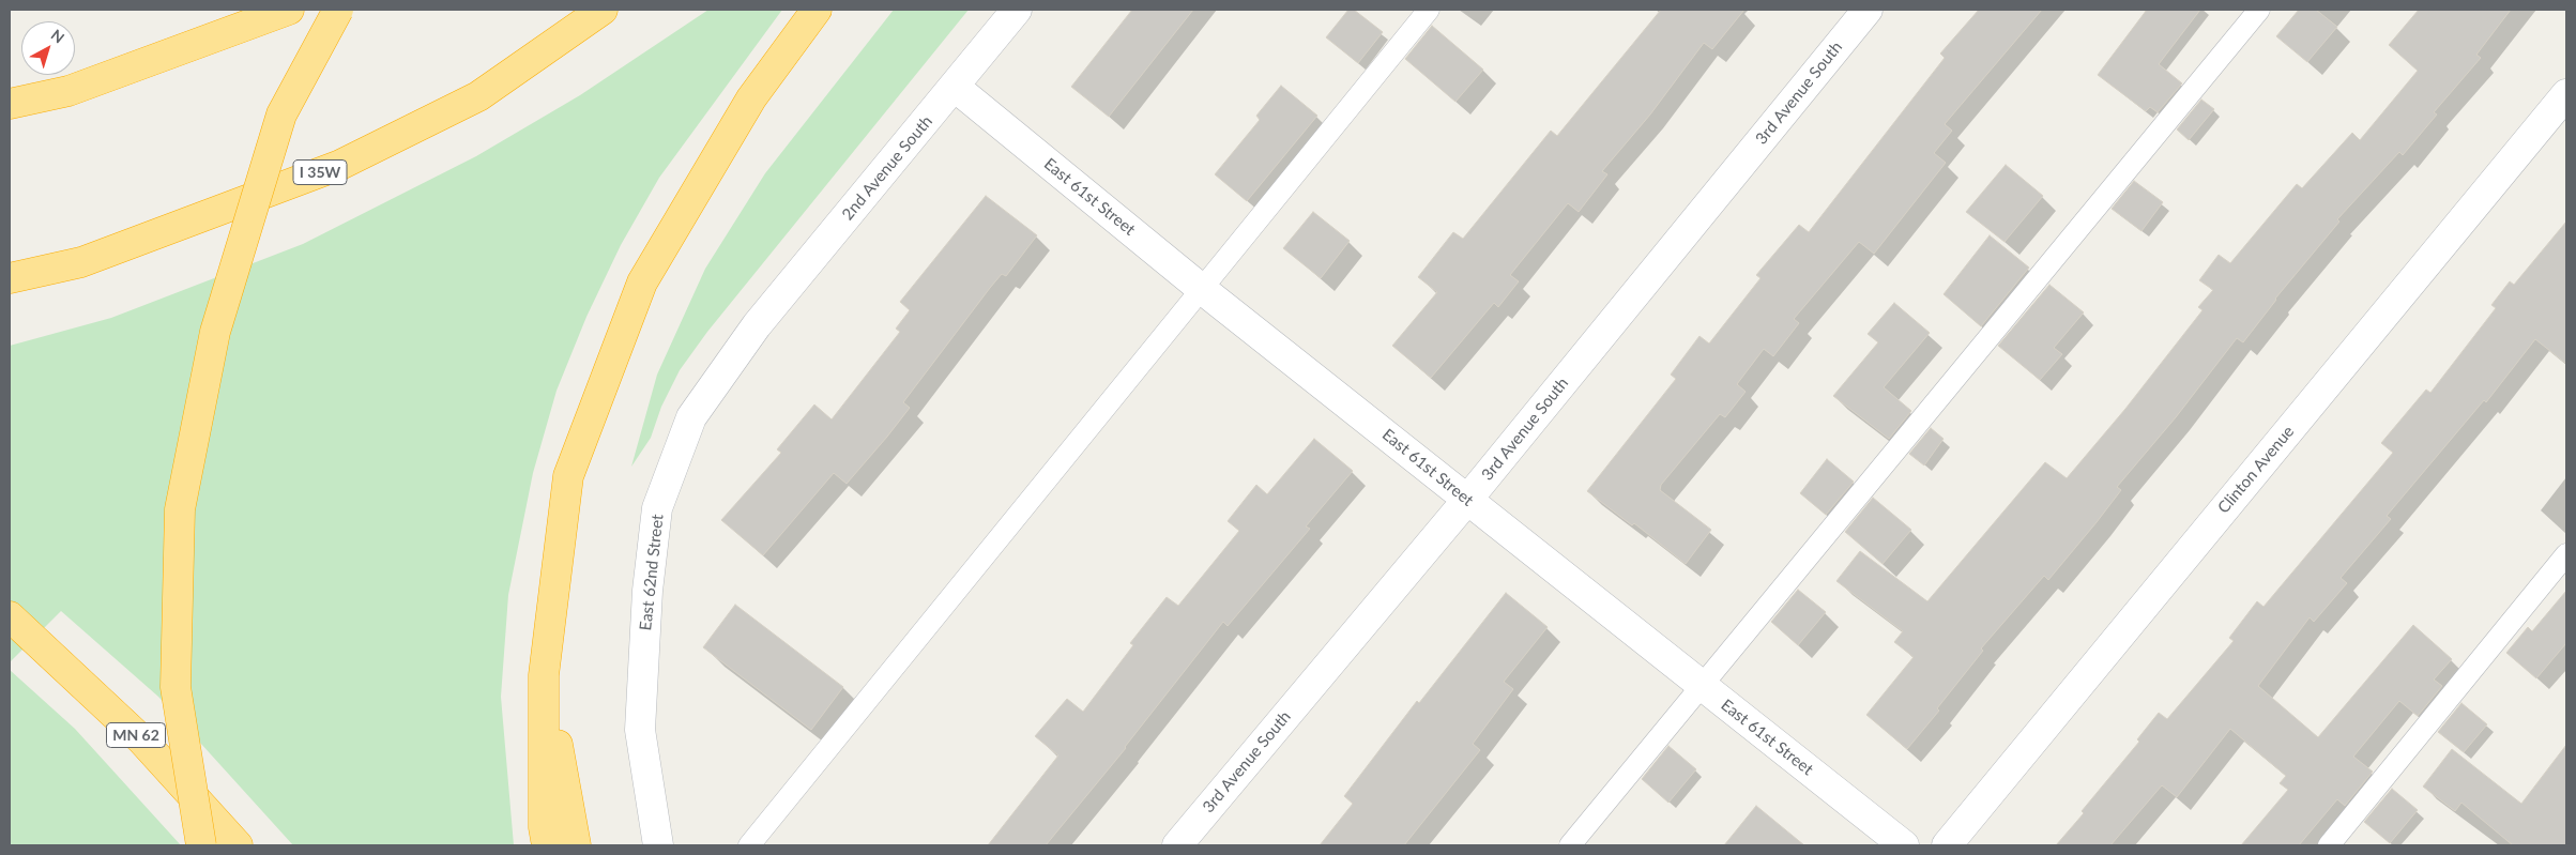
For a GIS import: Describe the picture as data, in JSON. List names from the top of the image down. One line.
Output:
{"streets":{"highway":["I 35W","MN 62"],"street":["3rd Avenue South","2nd Avenue South","East 61st Street","Clinton Avenue","East 62nd Street"]},"crossings":[["3rd Avenue South","East 61st Street"],["2nd Avenue South","East 61st Street"],["2nd Avenue South","East 62nd Street"]],"north":"top right"}
